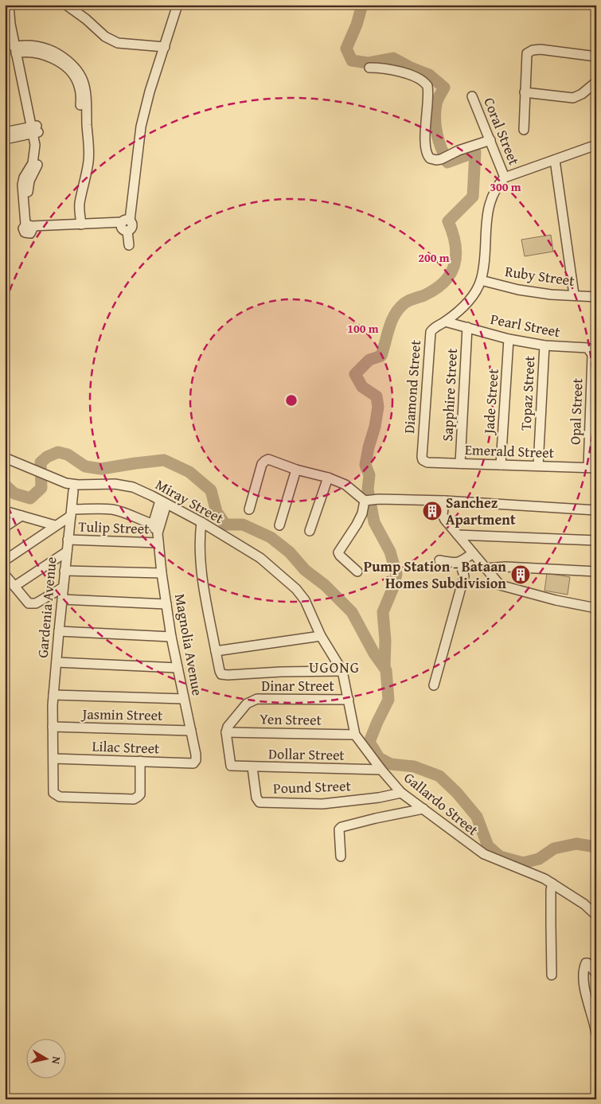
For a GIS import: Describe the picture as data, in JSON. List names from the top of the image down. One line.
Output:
{"streets":{"street":["Coral Street","Ruby Street","Pearl Street","Diamond Street","Topaz Street","Sapphire Street","Jade Street","Opal Street","Emerald Street","Miray Street","Tulip Street","Gardenia Avenue","Magnolia Avenue","Dinar Street","Jasmin Street","Yen Street","Lilac Street","Dollar Street","Pound Street","Gallardo Street"]},"crossings":[["Coral Street","Diamond Street"],["Ruby Street","Diamond Street"],["Pearl Street","Diamond Street"],["Pearl Street","Topaz Street"],["Pearl Street","Sapphire Street"],["Pearl Street","Jade Street"],["Pearl Street","Opal Street"],["Diamond Street","Emerald Street"],["Topaz Street","Emerald Street"],["Sapphire Street","Emerald Street"],["Jade Street","Emerald Street"],["Opal Street","Emerald Street"],["Miray Street","Magnolia Avenue"],["Miray Street","Gallardo Street"],["Tulip Street","Gardenia Avenue"],["Tulip Street","Magnolia Avenue"],["Gardenia Avenue","Jasmin Street"],["Gardenia Avenue","Lilac Street"],["Magnolia Avenue","Jasmin Street"],["Magnolia Avenue","Lilac Street"],["Dinar Street","Yen Street"],["Dinar Street","Dollar Street"],["Dinar Street","Gallardo Street"],["Yen Street","Dollar Street"],["Yen Street","Gallardo Street"],["Dollar Street","Pound Street"],["Dollar Street","Gallardo Street"],["Pound Street","Gallardo Street"]],"districts":["UGONG"],"places":{"building":["Sanchez Apartment","Pump Station - Bataan Homes Subdivision"]},"north":"right","rings":["300 m","200 m","100 m"]}
